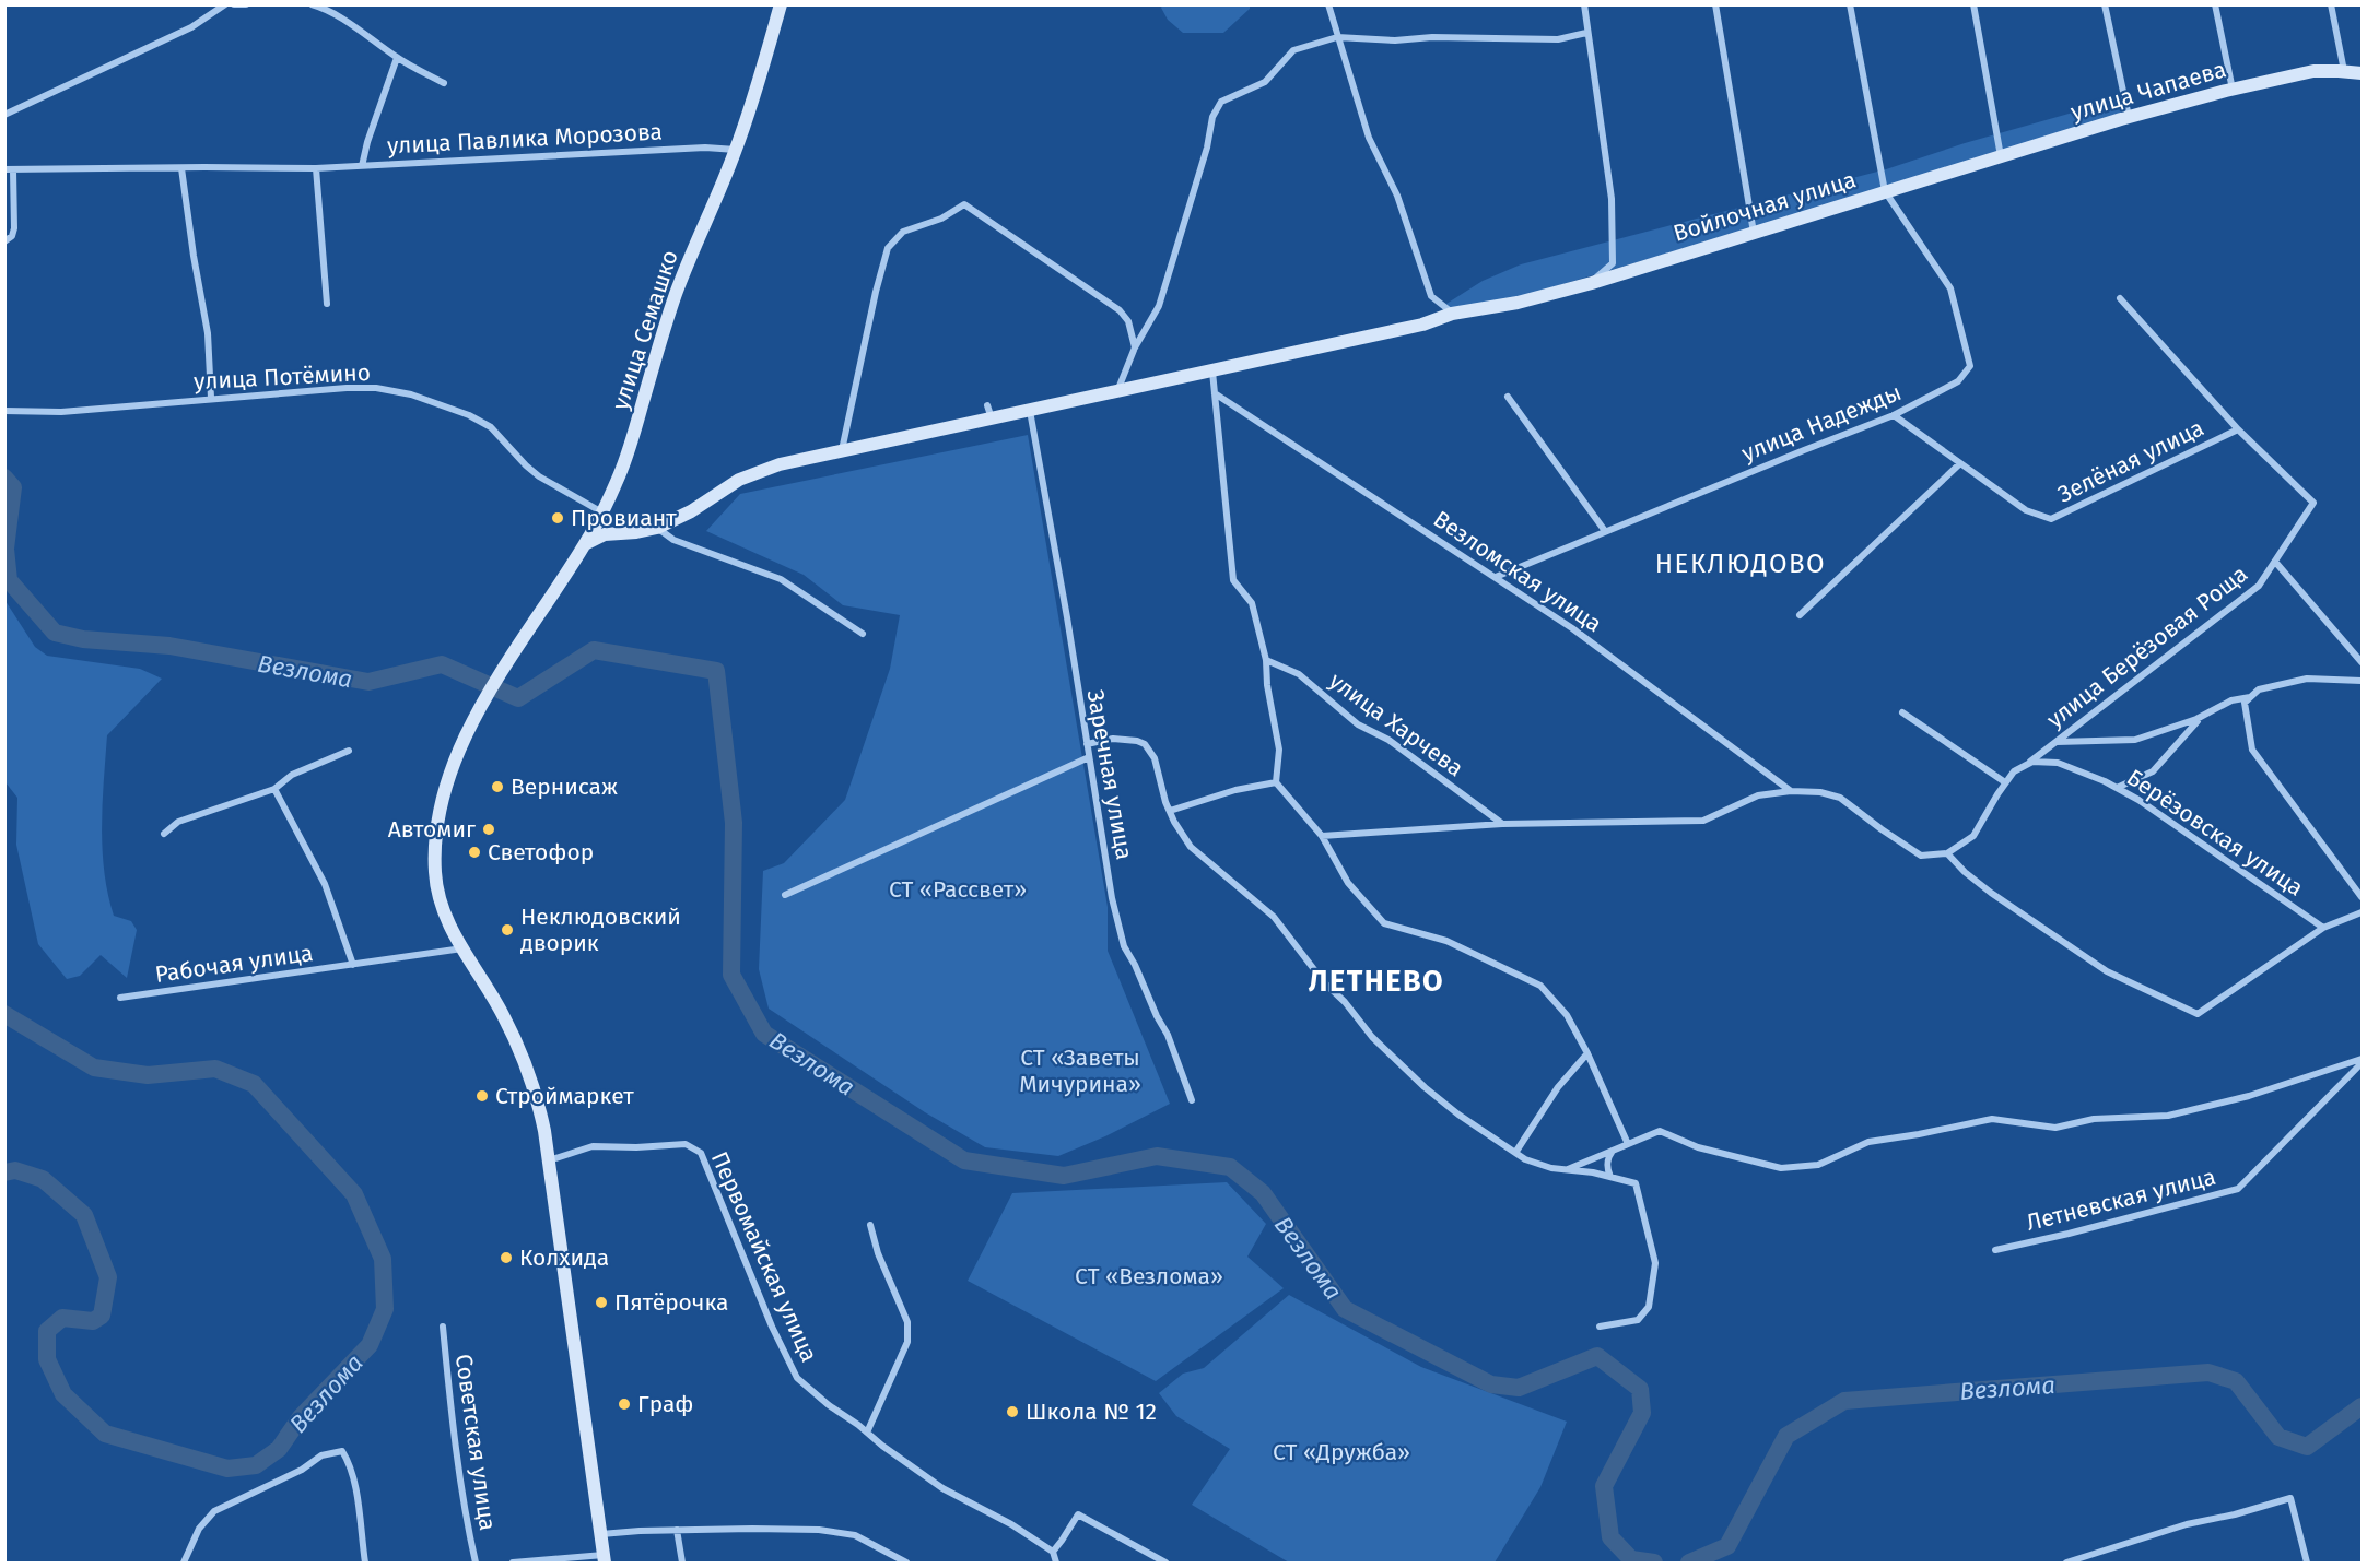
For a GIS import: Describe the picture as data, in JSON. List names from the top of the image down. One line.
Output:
{"streets":{"street":["улица Чапаева","улица Павлика Морозова","Войлочная улица","улица Семашко","улица Потёмино","улица Надежды","Зелёная улица","Везломская улица","улица Берёзовая Роща","улица Харчева","Заречная улица","Берёзовская улица","Рабочая улица","Летневская улица","Первомайская улица","Советская улица"]},"crossings":[["улица Чапаева","Войлочная улица"],["улица Павлика Морозова","улица Семашко"],["Войлочная улица","улица Семашко"],["Войлочная улица","улица Надежды"],["Войлочная улица","Заречная улица"],["улица Семашко","улица Потёмино"],["улица Семашко","Рабочая улица"],["улица Семашко","Первомайская улица"],["улица Надежды","Зелёная улица"],["улица Надежды","Везломская улица"],["Зелёная улица","улица Берёзовая Роща"],["улица Берёзовая Роща","Берёзовская улица"]],"districts":["НЕКЛЮДОВО","ЛЕТНЕВО"],"water":["Везлома"],"parks":["СТ «Рассвет»","СТ «Заветы Мичурина»","СТ «Везлома»","СТ «Дружба»"],"places":["Провиант","Вернисаж","Автомиг","Светофор","Неклюдовский дворик","Строймаркет","Колхида","Пятёрочка","Граф","Школа № 12"]}
